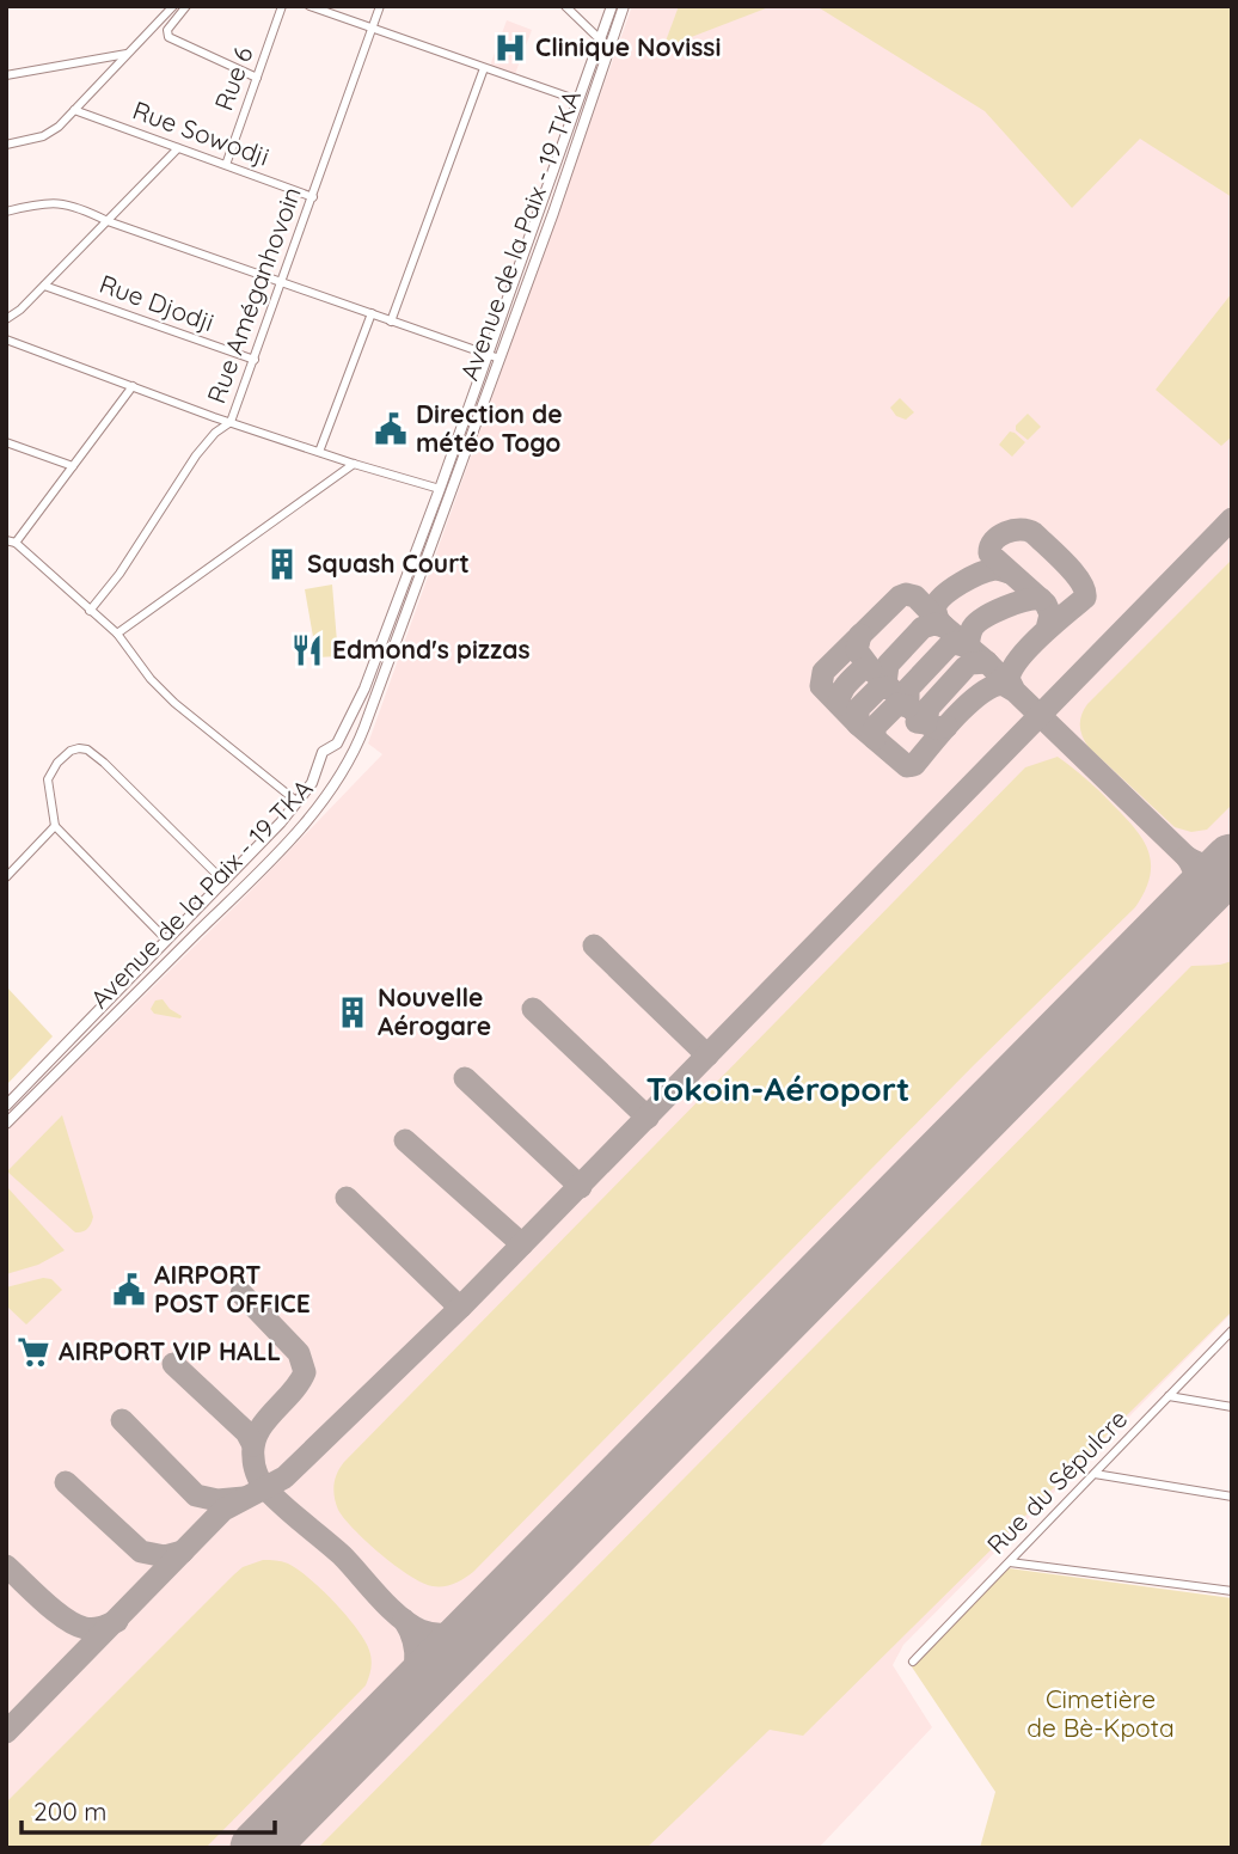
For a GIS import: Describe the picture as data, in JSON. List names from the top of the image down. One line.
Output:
{"streets":{"main road":["Avenue de la Paix - 19 TKA"],"street":["Rue 6","Rue Sowodji","Rue Améganhovoin","Rue Djodji","Rue du Sépulcre"]},"crossings":[["Rue 6","Rue Sowodji"],["Rue Sowodji","Rue Améganhovoin"],["Rue Améganhovoin","Rue Djodji"]],"districts":["Tokoin-Aéroport"],"parks":["Cimetière de Bè-Kpota"],"places":{"hospital":["Clinique Novissi"],"public building":["Direction de météo Togo","AIRPORT POST OFFICE"],"building":["Squash Court","Nouvelle Aérogare"],"restaurant":["Edmond's pizzas"],"supermarket":["AIRPORT VIP HALL"]},"scale_bar":"200 m"}
